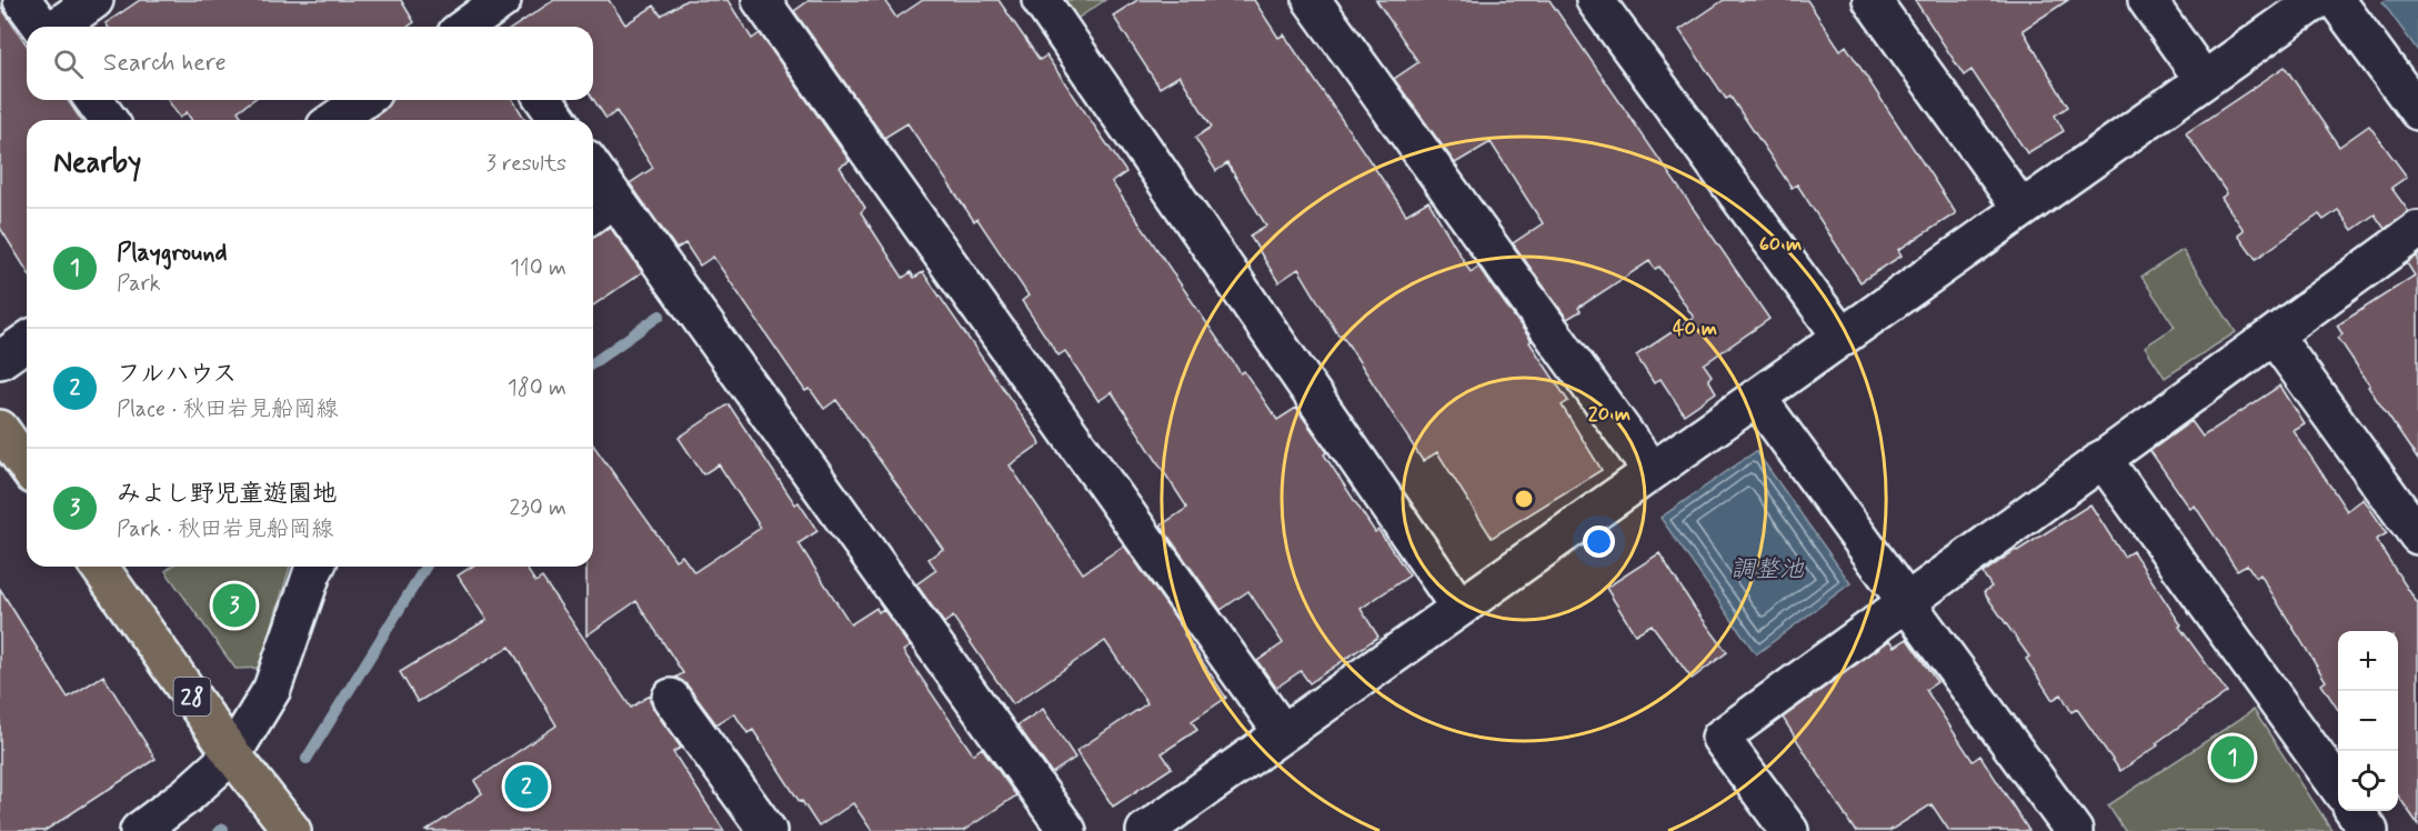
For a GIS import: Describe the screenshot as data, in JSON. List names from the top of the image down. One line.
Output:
{"streets":{"main road":["28"]},"water":["調整池"],"page":{"search":"Search here","heading":["Nearby","3 results"],"list":[{"mark":"1","name":"Playground","note":"Park","value":"110 m"},{"mark":"2","name":"フルハウス","note":"Place · 秋田岩見船岡線","value":"180 m"},{"mark":"3","name":"みよし野児童遊園地","note":"Park · 秋田岩見船岡線","value":"230 m"}],"pins":["3","1","2"],"map_buttons":["+","−"]},"rings":["60 m","40 m","20 m"]}
